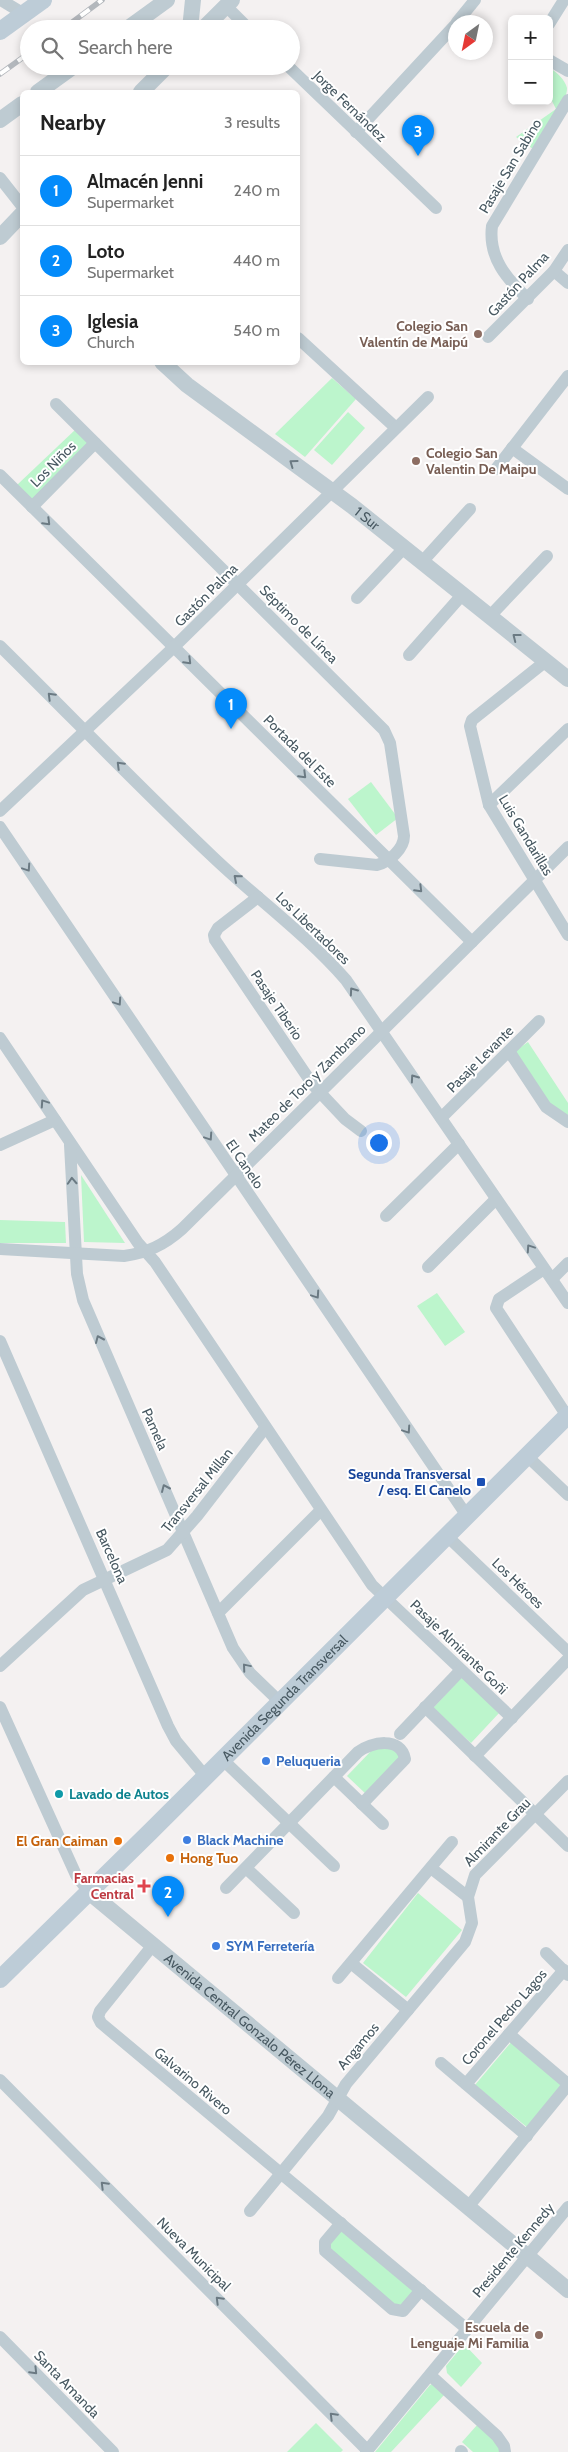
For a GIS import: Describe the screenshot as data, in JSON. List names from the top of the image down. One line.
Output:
{"streets":{"main road":["Avenida Segunda Transversal"],"street":["Jorge Fernández","Pasaje San Sabino","Gastón Palma","Los Niños","1 Sur","Séptimo de Línea","Portada del Este","Luis Gandarillas","Los Libertadores","Pasaje Tiberio","Pasaje Levante","Mateo de Toro y Zambrano","El Canelo","Pamela","Transversal Millan","Barcelona","Los Héroes","Pasaje Almirante Goñi","Almirante Grau","Coronel Pedro Lagos","Avenida Central Gonzalo Pérez Llona","Angamos","Galvarino Rivero","Presidente Kennedy","Nueva Municipal","Santa Amanda"]},"crossings":[["Pasaje San Sabino","Gastón Palma"],["Gastón Palma","1 Sur"],["Gastón Palma","Séptimo de Línea"],["Gastón Palma","Portada del Este"],["Gastón Palma","Los Libertadores"],["Los Niños","Séptimo de Línea"],["Los Niños","Portada del Este"],["1 Sur","Luis Gandarillas"],["Séptimo de Línea","Portada del Este"],["Portada del Este","Mateo de Toro y Zambrano"],["Luis Gandarillas","Mateo de Toro y Zambrano"],["Los Libertadores","Pasaje Tiberio"],["Los Libertadores","Pasaje Levante"],["Los Libertadores","Mateo de Toro y Zambrano"],["Pasaje Tiberio","Mateo de Toro y Zambrano"],["Mateo de Toro y Zambrano","El Canelo"],["Mateo de Toro y Zambrano","Pamela"],["El Canelo","Avenida Segunda Transversal"],["Pamela","Transversal Millan"],["Pamela","Pasaje Almirante Goñi"],["Pamela","Avenida Segunda Transversal"],["Transversal Millan","Barcelona"],["Barcelona","Avenida Segunda Transversal"],["Los Héroes","Avenida Segunda Transversal"],["Pasaje Almirante Goñi","Avenida Segunda Transversal"],["Avenida Segunda Transversal","Avenida Central Gonzalo Pérez Llona"],["Almirante Grau","Angamos"],["Avenida Central Gonzalo Pérez Llona","Angamos"],["Avenida Central Gonzalo Pérez Llona","Galvarino Rivero"],["Avenida Central Gonzalo Pérez Llona","Presidente Kennedy"],["Angamos","Galvarino Rivero"],["Galvarino Rivero","Presidente Kennedy"],["Presidente Kennedy","Nueva Municipal"]],"one_way":["Portada del Este","Los Libertadores","El Canelo","Nueva Municipal","Santa Amanda"],"places":{"other":["Colegio San Valentín de Maipú","Colegio San Valentin De Maipu","Peluqueria","Lavado de Autos","Black Machine","El Gran Caiman","Hong Tuo","SYM Ferretería","Escuela de Lenguaje Mi Familia"],"transit":["Segunda Transversal / esq. El Canelo"],"health":["Farmacias Central"]},"north":"bottom left","page":{"map_buttons":["+","−"],"search":"Search here","heading":["Nearby","3 results"],"pins":["3","1","2"],"list":[{"mark":"1","name":"Almacén Jenni","note":"Supermarket","value":"240 m"},{"mark":"2","name":"Loto","note":"Supermarket","value":"440 m"},{"mark":"3","name":"Iglesia","note":"Church","value":"540 m"}]}}
